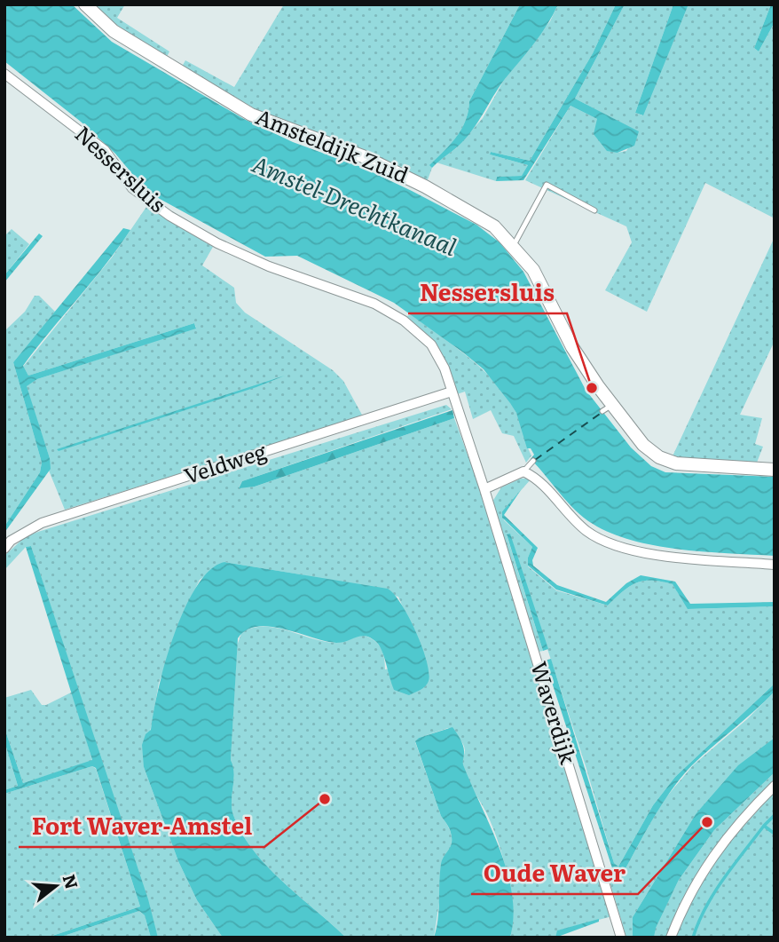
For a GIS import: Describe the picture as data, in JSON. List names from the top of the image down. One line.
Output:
{"streets":{"street":["Amsteldijk Zuid","Nessersluis","Veldweg","Waverdijk"]},"crossings":[["Nessersluis","Veldweg"],["Nessersluis","Waverdijk"]],"water":["Amstel-Drechtkanaal"],"places":["Nessersluis","Fort Waver-Amstel","Oude Waver"],"north":"right"}
